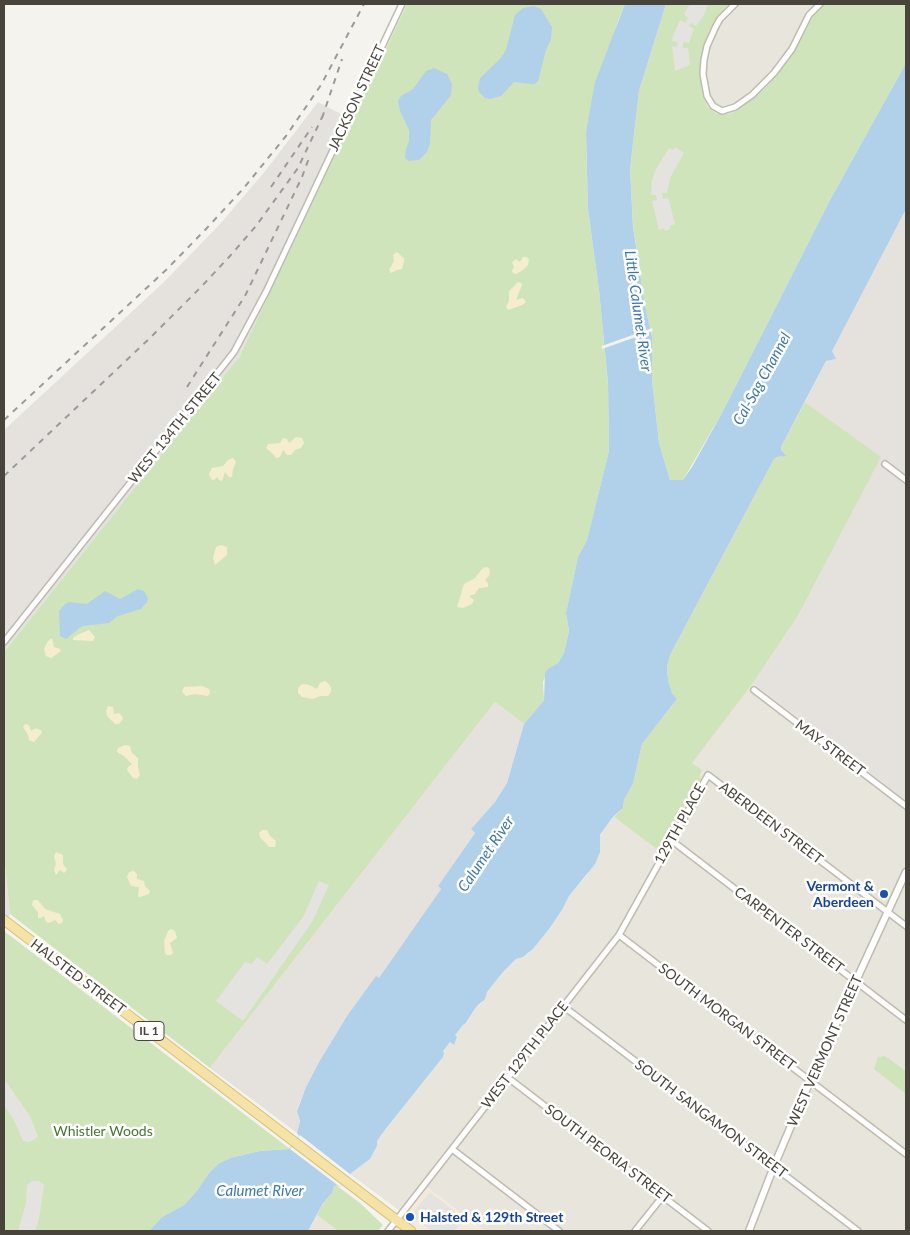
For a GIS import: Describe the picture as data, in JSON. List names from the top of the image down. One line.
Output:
{"streets":{"main road":["HALSTED STREET","IL 1"],"street":["JACKSON STREET","WEST 134TH STREET","MAY STREET","ABERDEEN STREET","129TH PLACE","CARPENTER STREET","SOUTH MORGAN STREET","WEST VERMONT STREET","WEST 129TH PLACE","SOUTH SANGAMON STREET","SOUTH PEORIA STREET"]},"crossings":[["JACKSON STREET","WEST 134TH STREET"],["ABERDEEN STREET","129TH PLACE"],["ABERDEEN STREET","WEST VERMONT STREET"],["129TH PLACE","CARPENTER STREET"],["129TH PLACE","WEST 129TH PLACE"],["CARPENTER STREET","WEST VERMONT STREET"],["HALSTED STREET","IL 1"],["HALSTED STREET","WEST 129TH PLACE"],["SOUTH MORGAN STREET","WEST VERMONT STREET"],["SOUTH MORGAN STREET","WEST 129TH PLACE"],["IL 1","WEST 129TH PLACE"],["WEST VERMONT STREET","SOUTH SANGAMON STREET"],["WEST 129TH PLACE","SOUTH SANGAMON STREET"],["WEST 129TH PLACE","SOUTH PEORIA STREET"]],"water":["Little Calumet River","Cal-Sag Channel","Calumet River"],"parks":["Whistler Woods"],"places":["Vermont & Aberdeen","Halsted & 129th Street"]}
